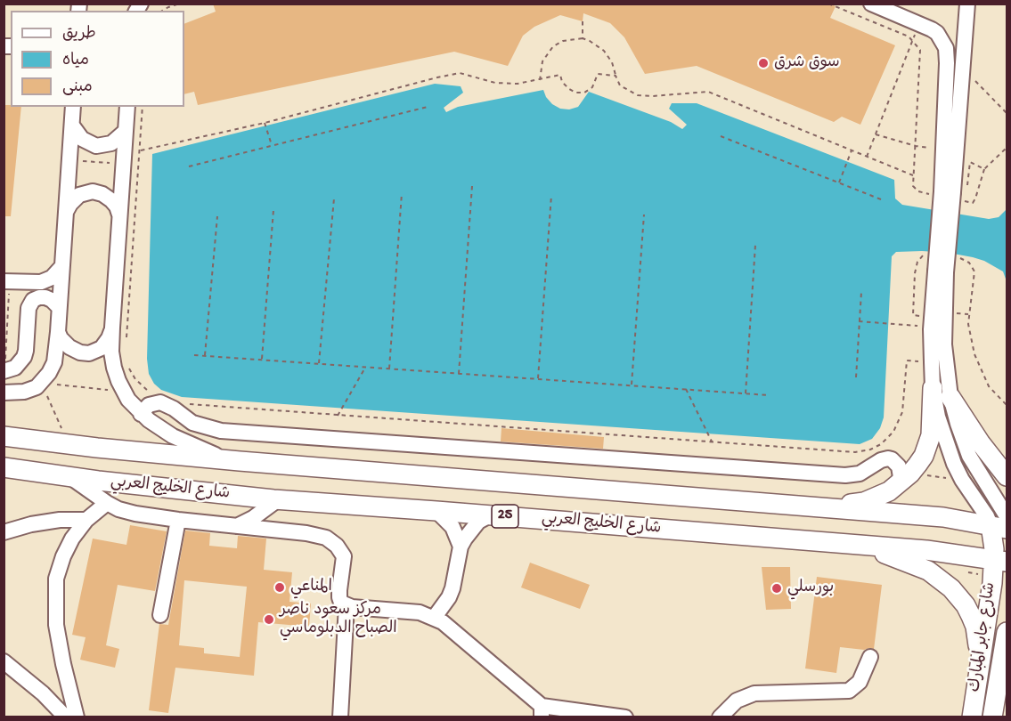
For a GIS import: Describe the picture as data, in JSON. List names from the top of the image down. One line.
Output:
{"streets":{"main road":["شارع الخليج العربي","25","شارع جابر المبارك"]},"crossings":[["شارع الخليج العربي","شارع جابر المبارك"]],"places":["سوق شرق","المناعي","بورسلي","مركز سعود ناصر الصباح الدبلوماسي"],"legend":["طريق","مياه","مبنى"]}
